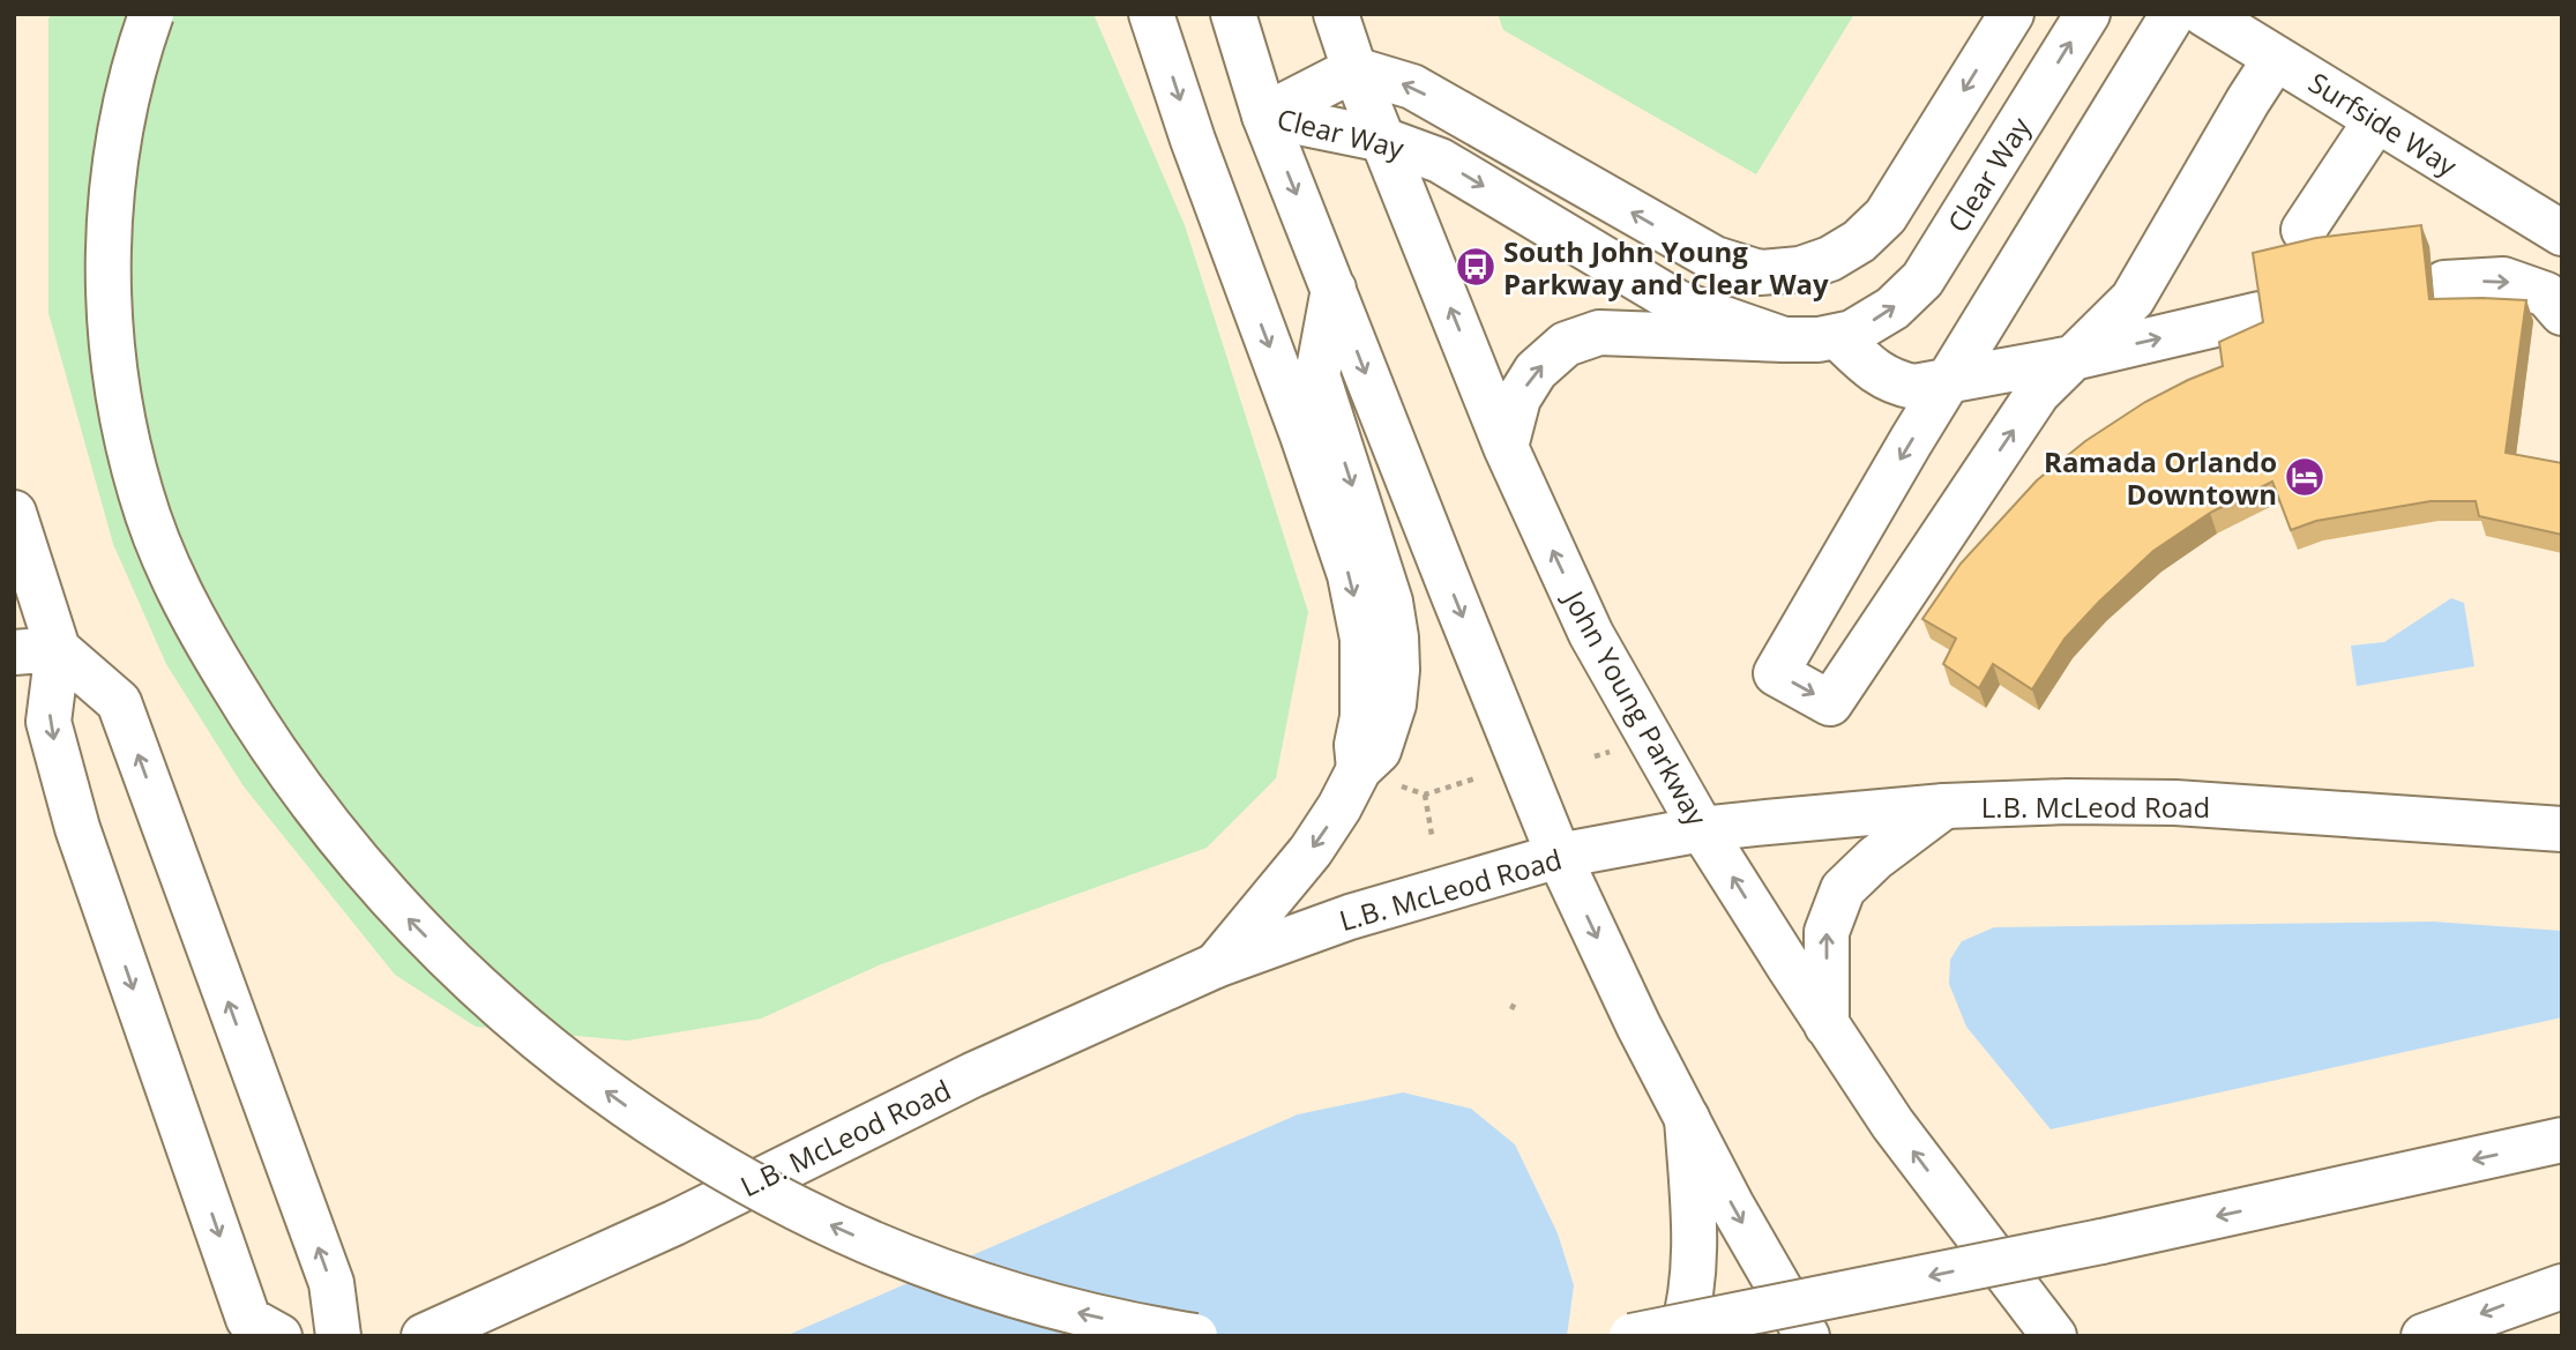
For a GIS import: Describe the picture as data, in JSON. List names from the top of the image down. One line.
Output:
{"streets":{"main road":["Surfside Way","Clear Way","John Young Parkway","L.B. McLeod Road"]},"crossings":[["Clear Way","John Young Parkway"],["John Young Parkway","L.B. McLeod Road"]],"places":{"bus stop":["South John Young Parkway and Clear Way"],"hotel":["Ramada Orlando Downtown"]}}
